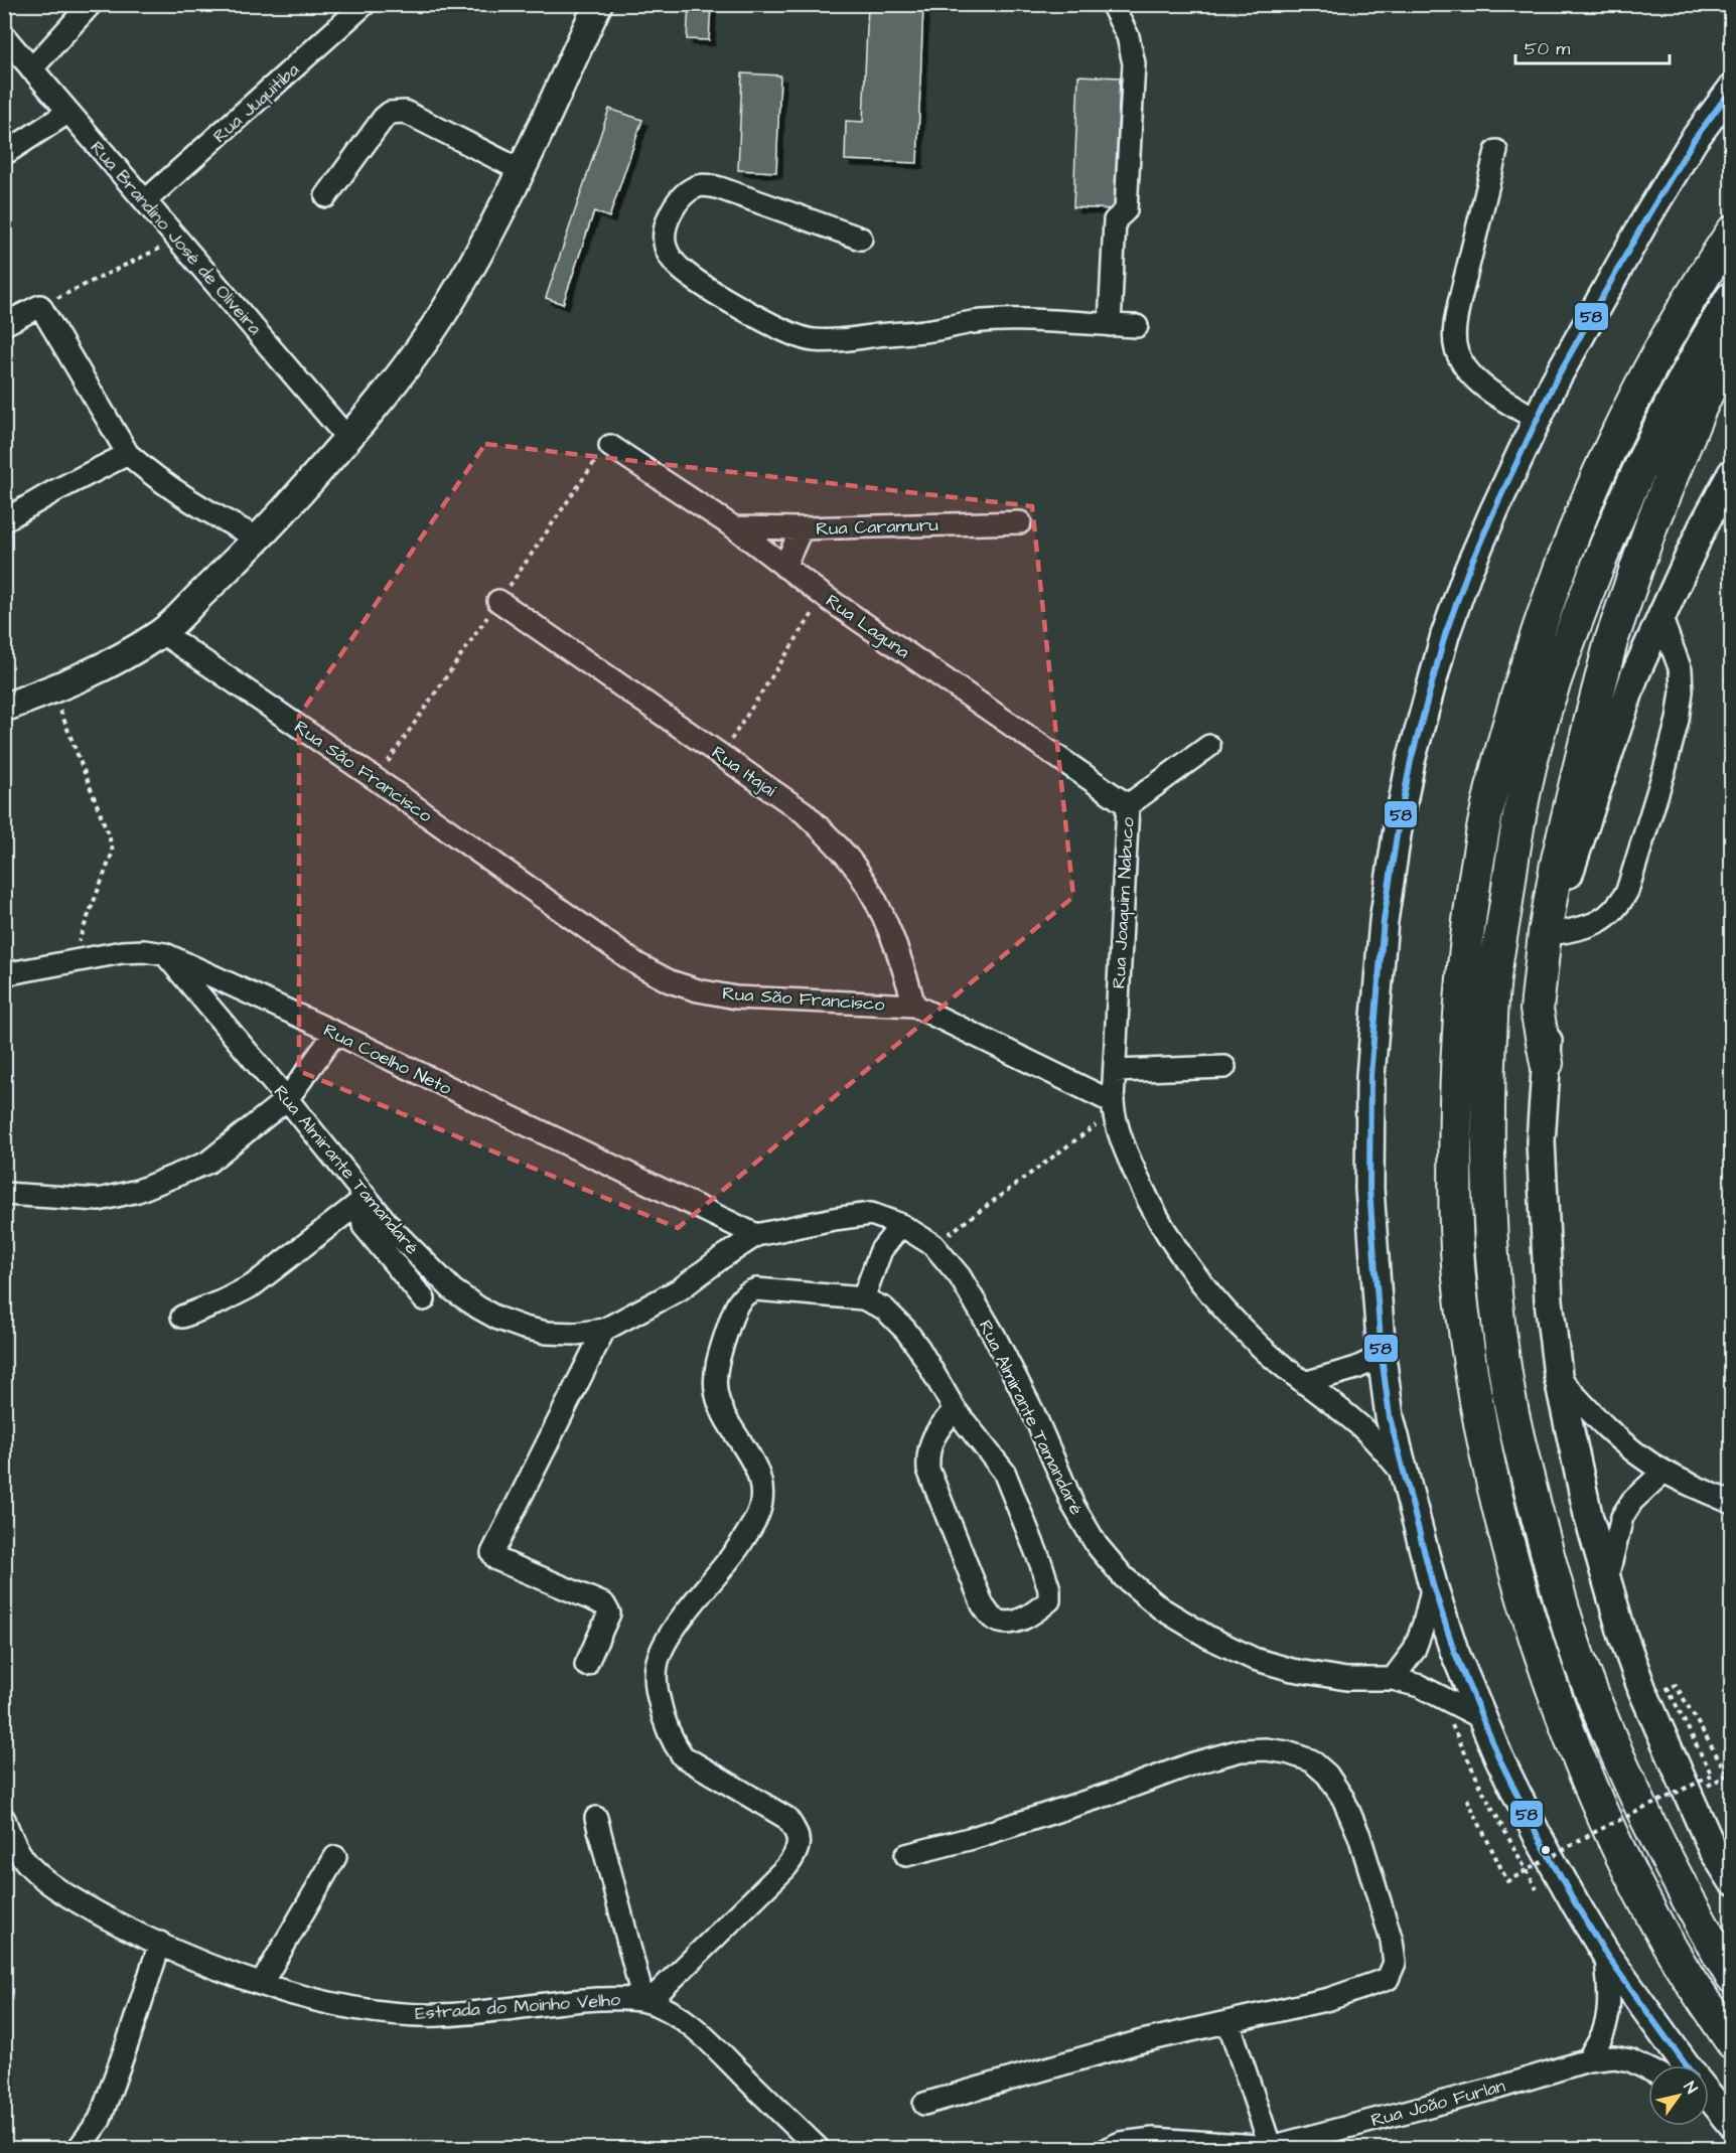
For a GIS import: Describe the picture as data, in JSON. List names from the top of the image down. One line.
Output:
{"streets":{"street":["Rua Juquitiba","Rua Brandino José de Oliveira","Rua Caramuru","Rua Laguna","Rua São Francisco","Rua Itajaí","Rua Joaquim Nabuco","Rua Coelho Neto","Rua Almirante Tamandaré","Estrada do Moinho Velho","Rua João Furlan"]},"crossings":[["Rua Juquitiba","Rua Brandino José de Oliveira"],["Rua Caramuru","Rua Laguna"],["Rua Laguna","Rua Joaquim Nabuco"],["Rua São Francisco","Rua Itajaí"],["Rua São Francisco","Rua Joaquim Nabuco"],["Rua Coelho Neto","Rua Almirante Tamandaré"]],"lines":["transit line 58"],"scale_bar":"50 m","north":"top right"}
